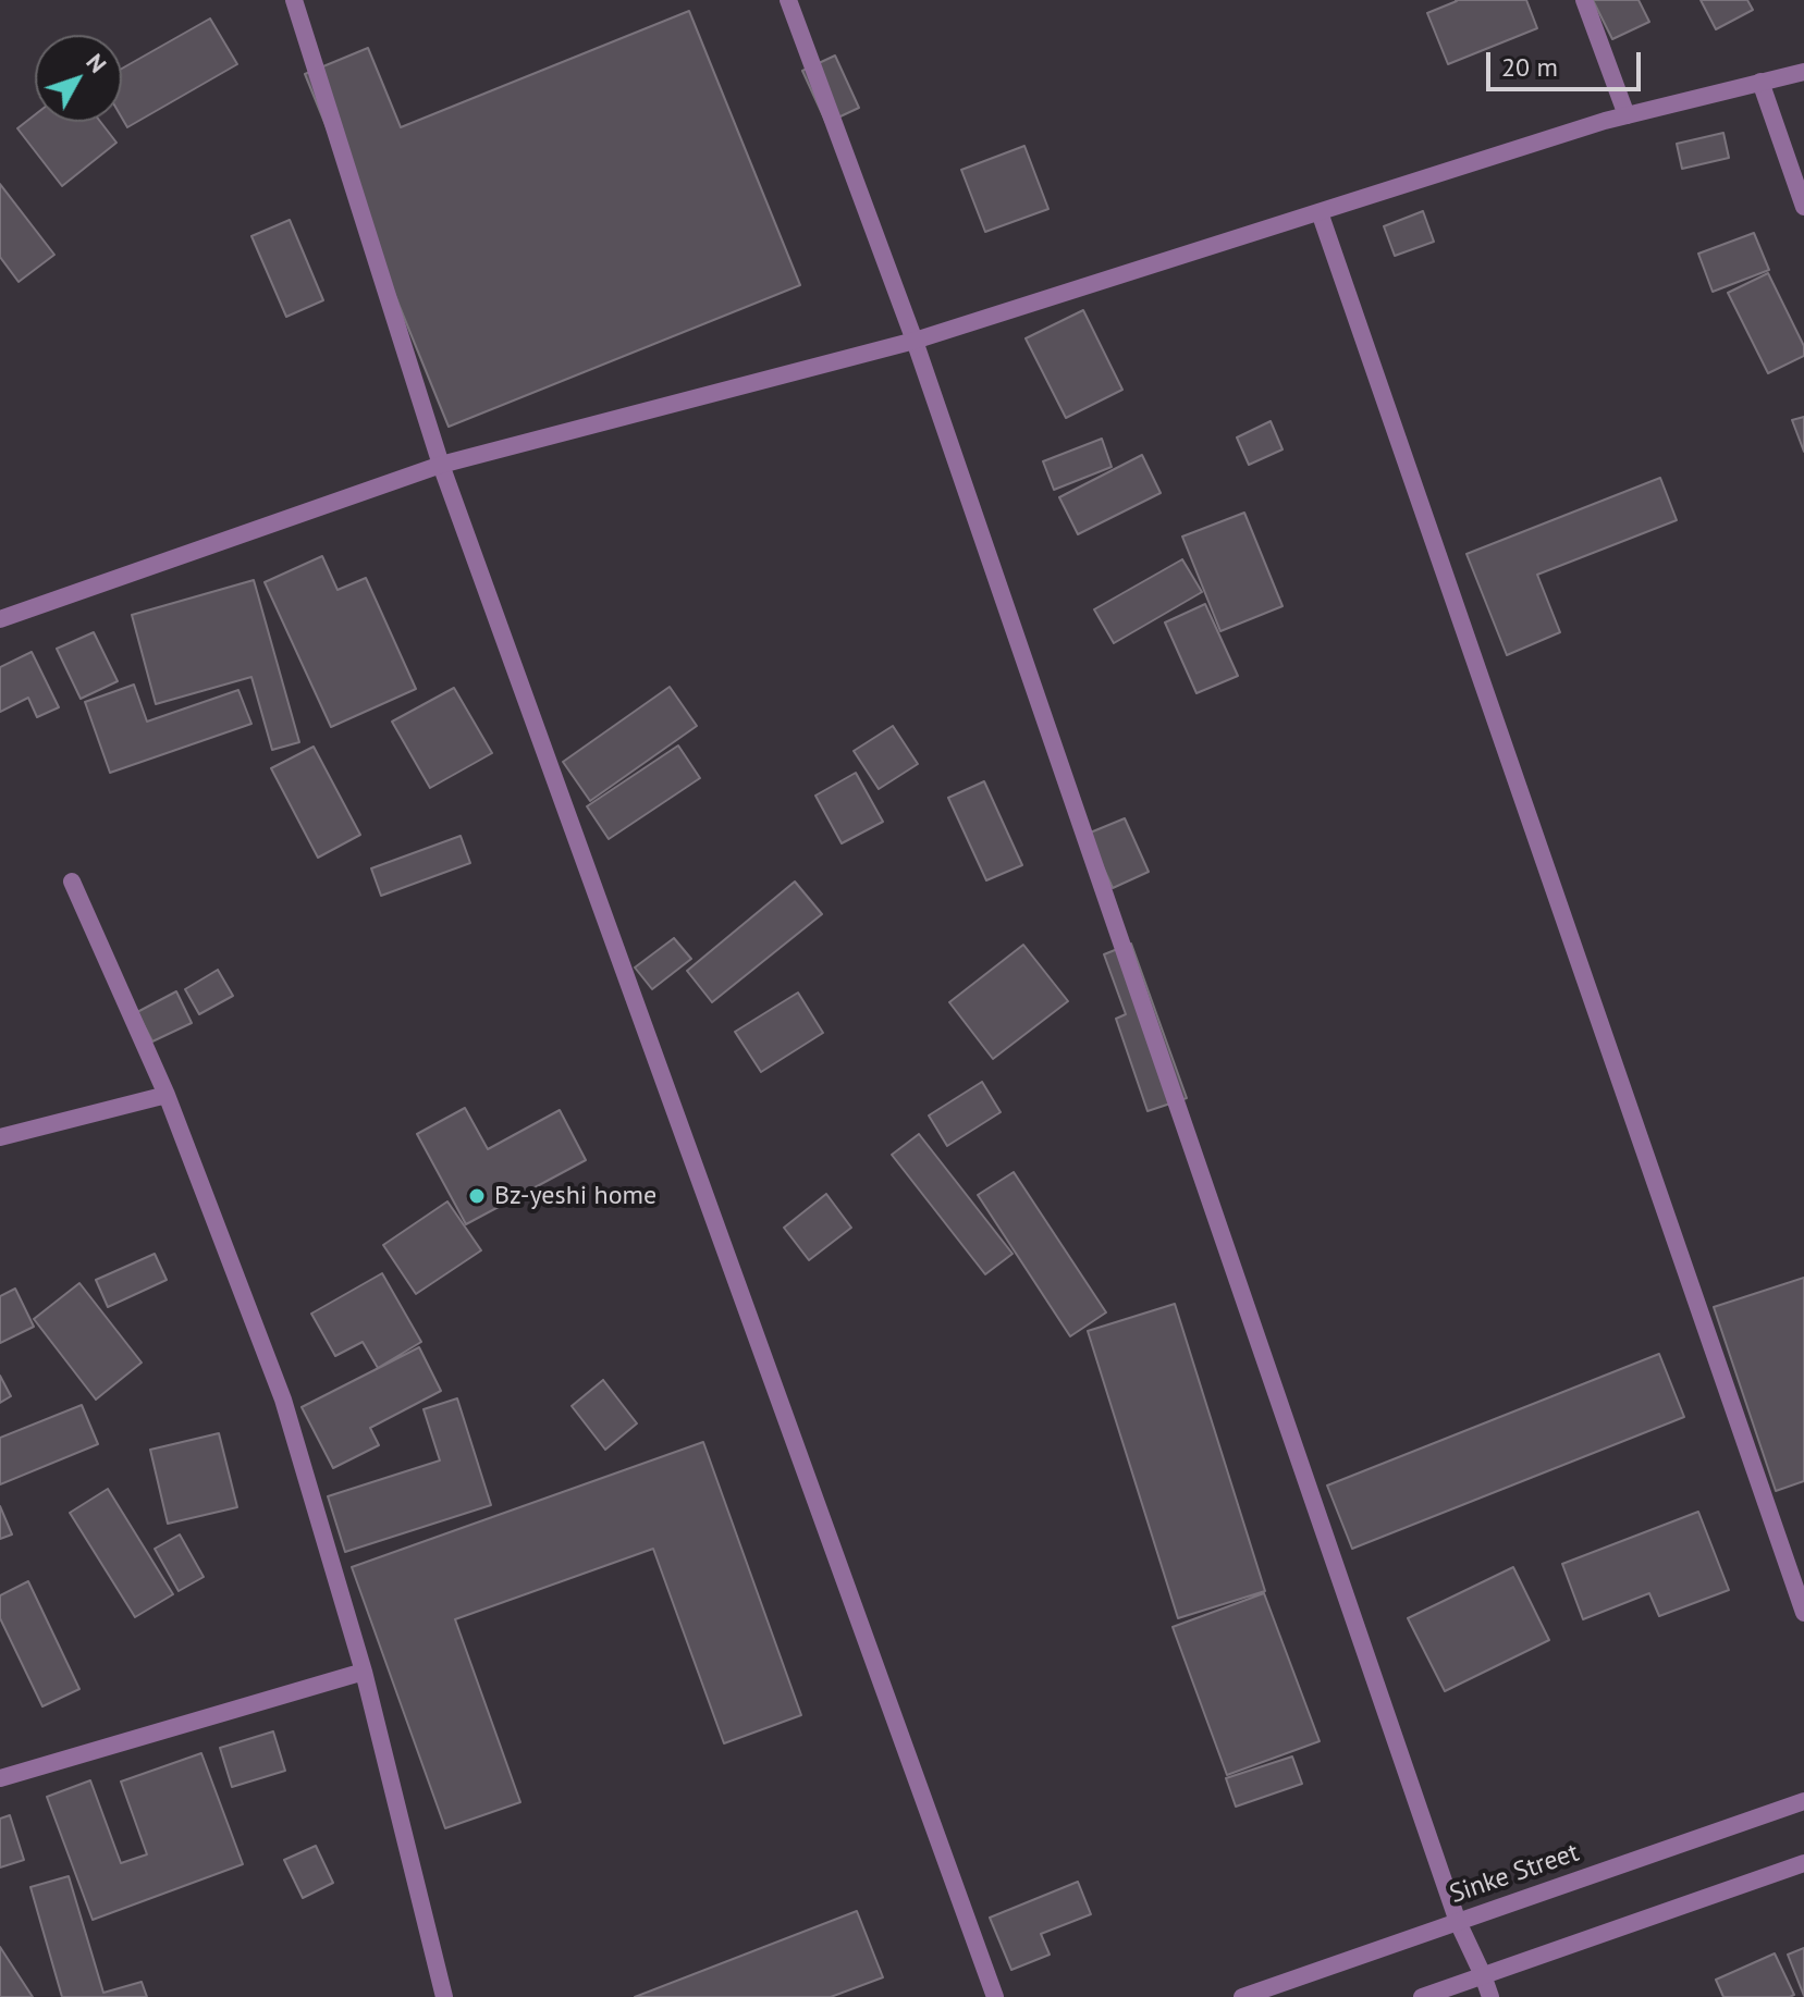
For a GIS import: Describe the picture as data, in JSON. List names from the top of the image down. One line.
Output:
{"streets":{"street":["Sinke Street"]},"places":["Bz-yeshi home"],"scale_bar":"20 m","north":"top right"}
